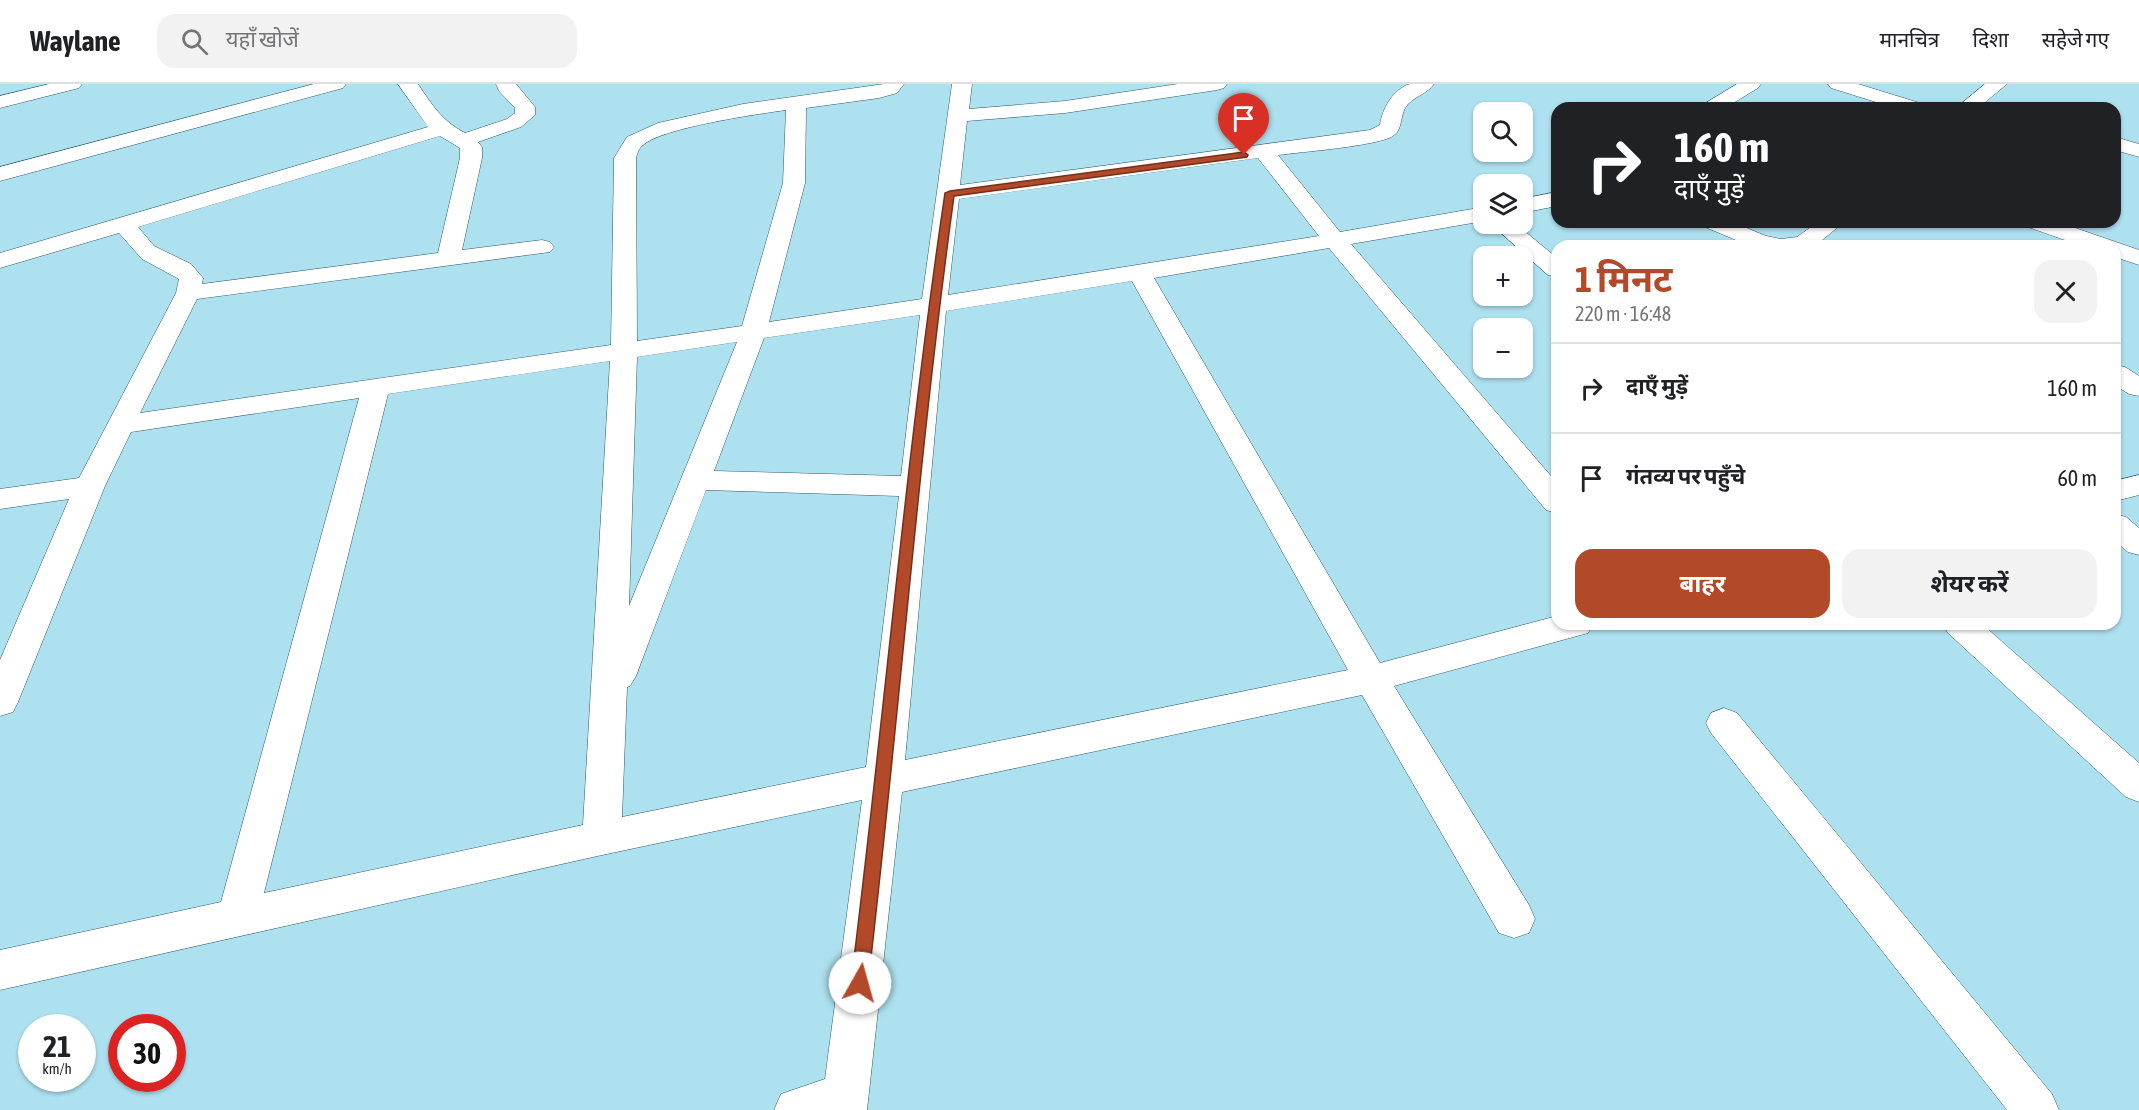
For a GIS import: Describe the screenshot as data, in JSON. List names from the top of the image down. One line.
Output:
{"page":{"header":"Waylane","search":"यहाँ खोजें","nav":["मानचित्र","दिशा","सहेजे गए"],"map_buttons":["+","−"],"turn":["160 m","दाएँ मुड़ें"],"heading":["1 मिनट","220 m · 16:48"],"list":[{"name":"दाएँ मुड़ें","value":"160 m"},{"name":"गंतव्य पर पहुँचे","value":"60 m"}],"buttons":["बाहर","शेयर करें"],"speed":"21 km/h","limit":"30"}}
